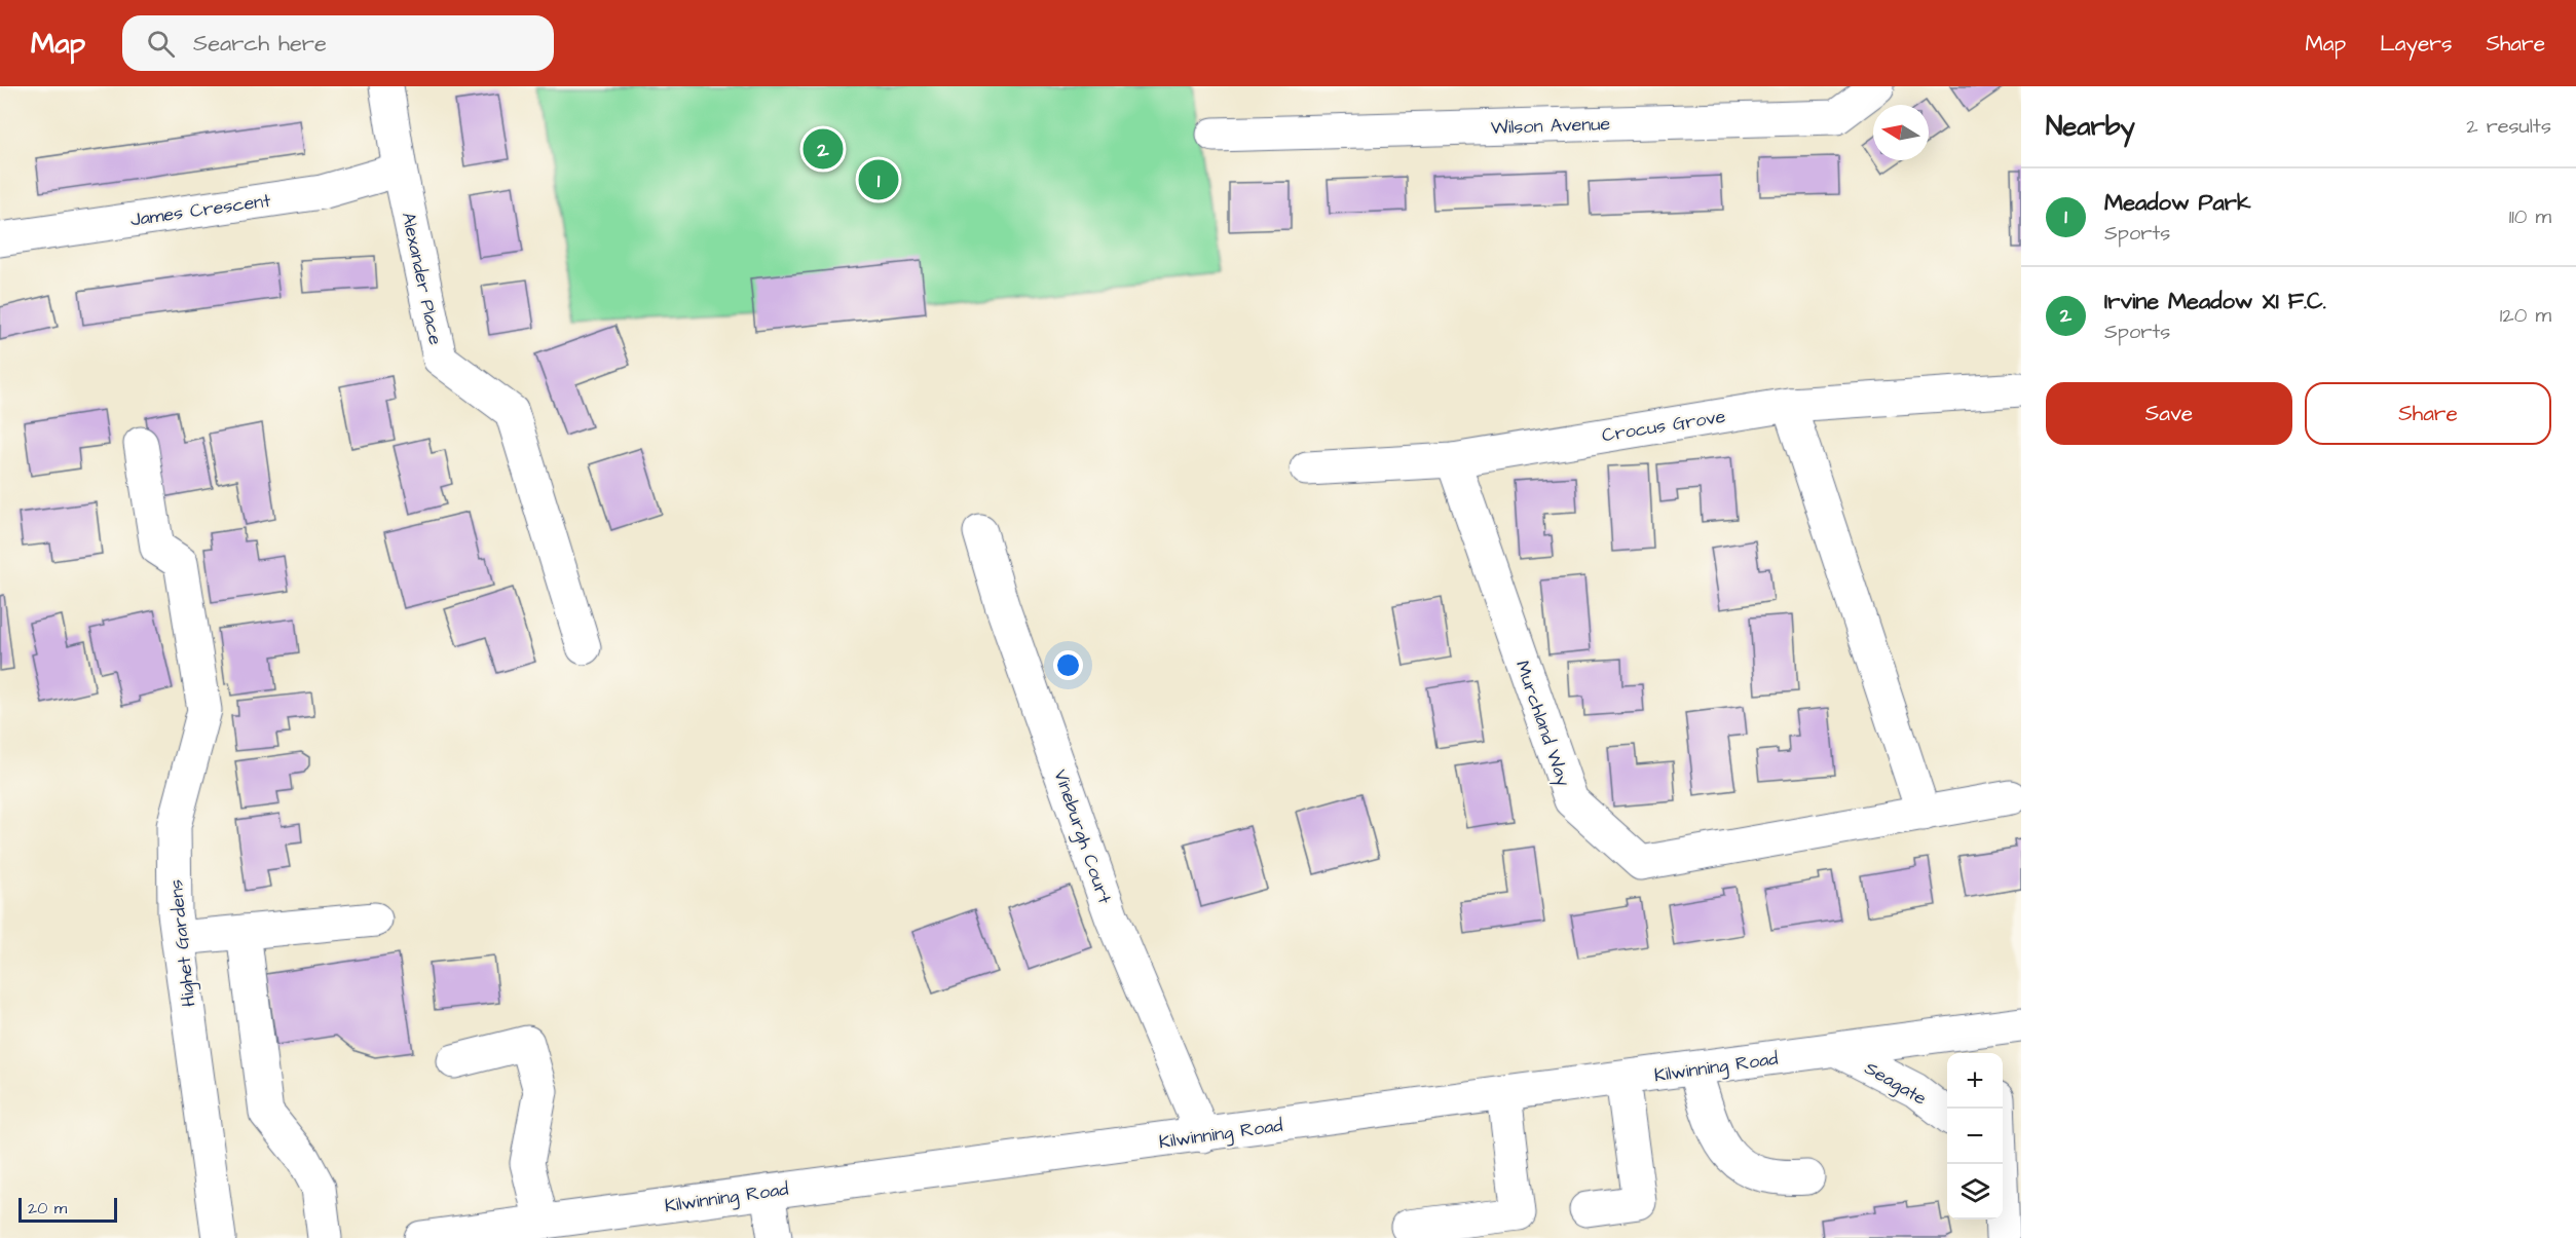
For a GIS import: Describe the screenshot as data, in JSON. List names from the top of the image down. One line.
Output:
{"streets":{"street":["Wilson Avenue","James Crescent","Alexander Place","Crocus Grove","Murchland Way","Vineburgh Court","Highet Gardens","Kilwinning Road","Seagate"]},"crossings":[["James Crescent","Alexander Place"],["Crocus Grove","Murchland Way"],["Vineburgh Court","Kilwinning Road"],["Kilwinning Road","Seagate"]],"scale_bar":"20 m","north":"left","page":{"header":"Map","search":"Search here","nav":["Map","Layers","Share"],"heading":["Nearby","2 results"],"pins":["2","1"],"list":[{"mark":"1","name":"Meadow Park","note":"Sports","value":"110 m"},{"mark":"2","name":"Irvine Meadow XI F.C.","note":"Sports","value":"120 m"}],"buttons":["Save","Share"],"map_buttons":["+","−"],"scale":"20 m"}}
